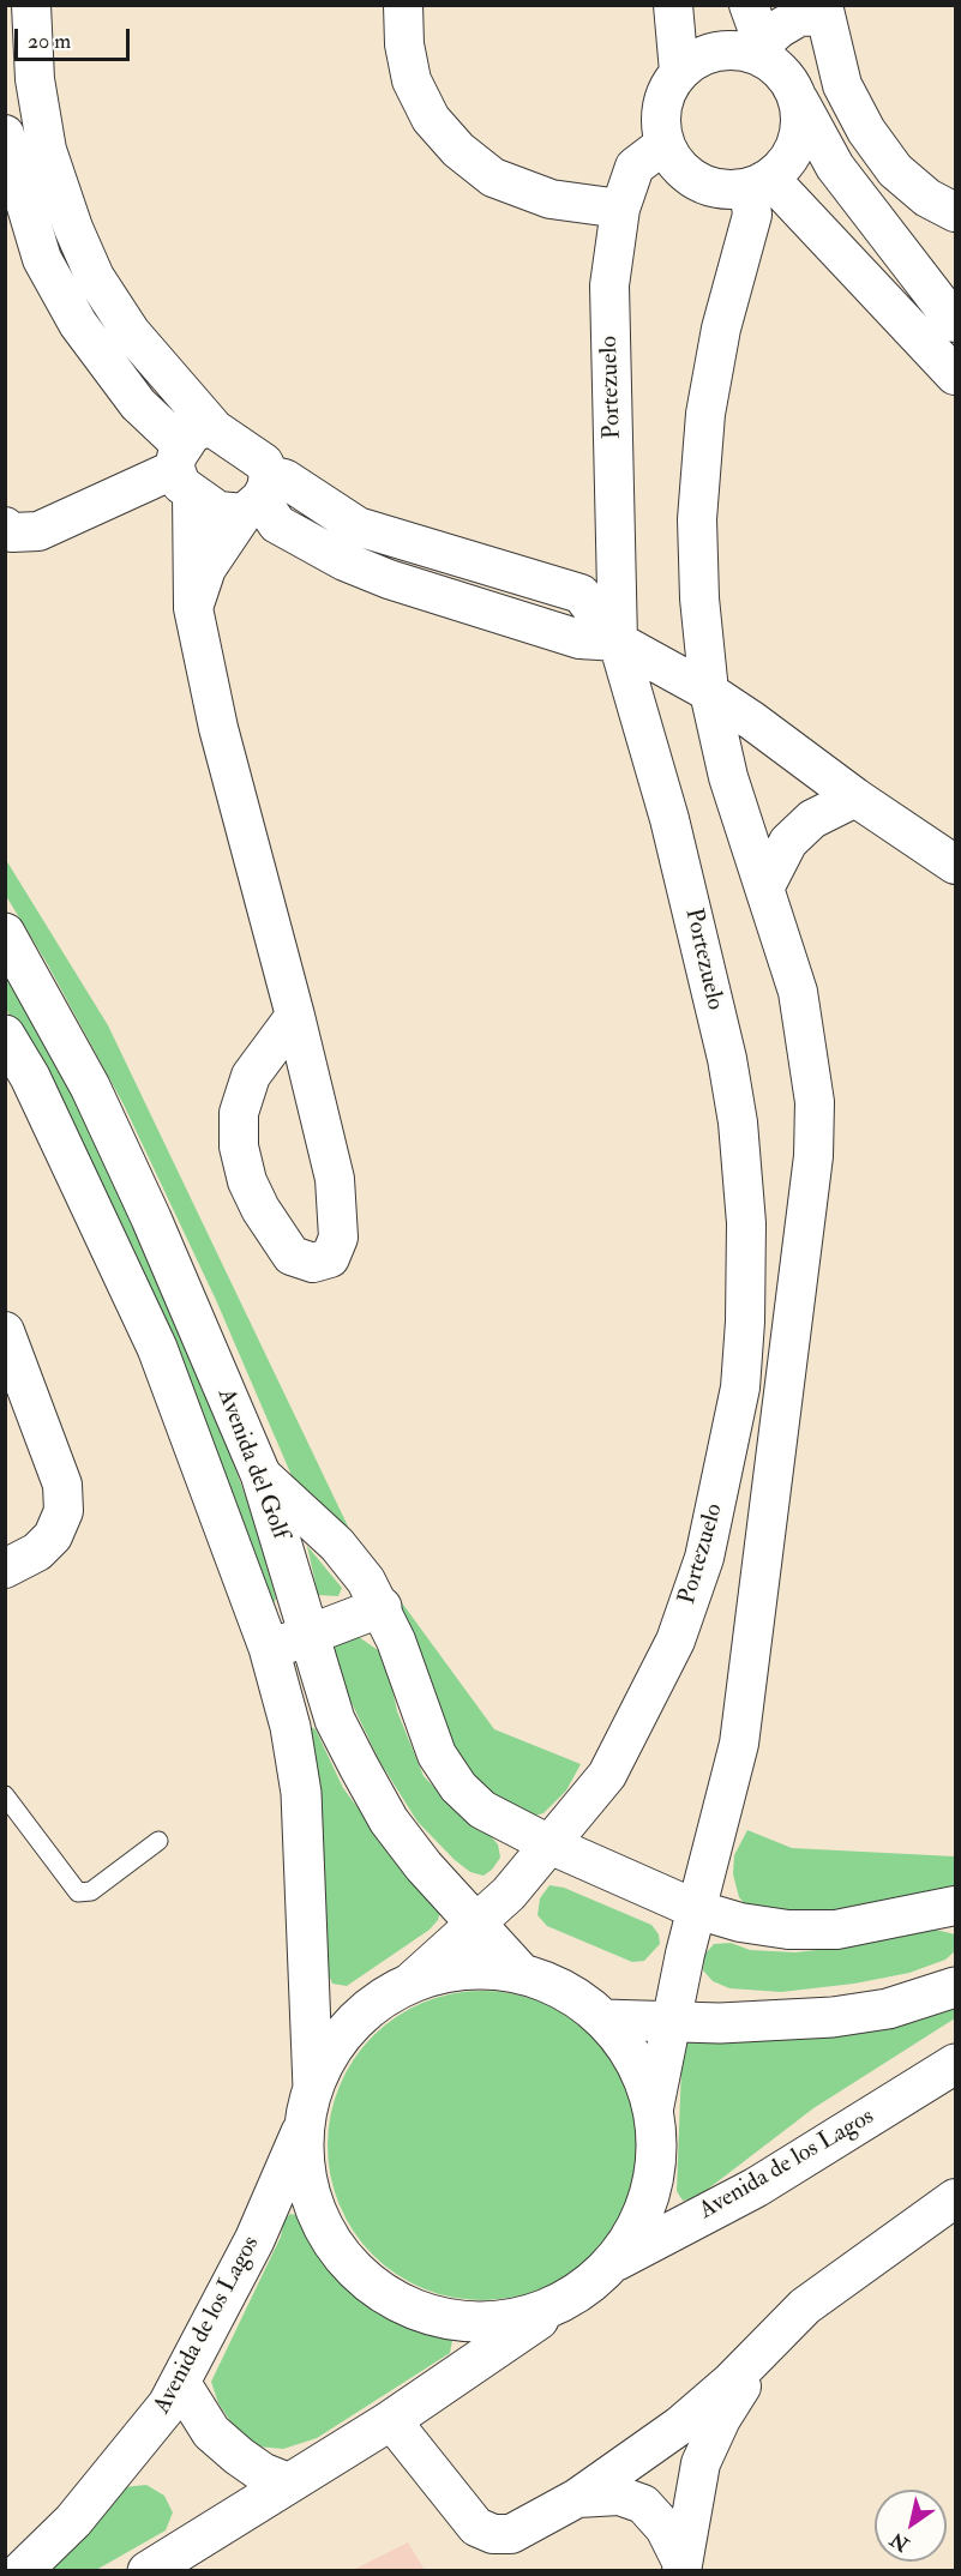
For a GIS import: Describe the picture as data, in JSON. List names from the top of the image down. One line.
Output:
{"streets":{"street":["Portezuelo","Avenida del Golf","Avenida de los Lagos"]},"crossings":[["Portezuelo","Avenida del Golf"],["Portezuelo","Avenida de los Lagos"],["Avenida del Golf","Avenida de los Lagos"]],"scale_bar":"20 m","north":"bottom left"}
